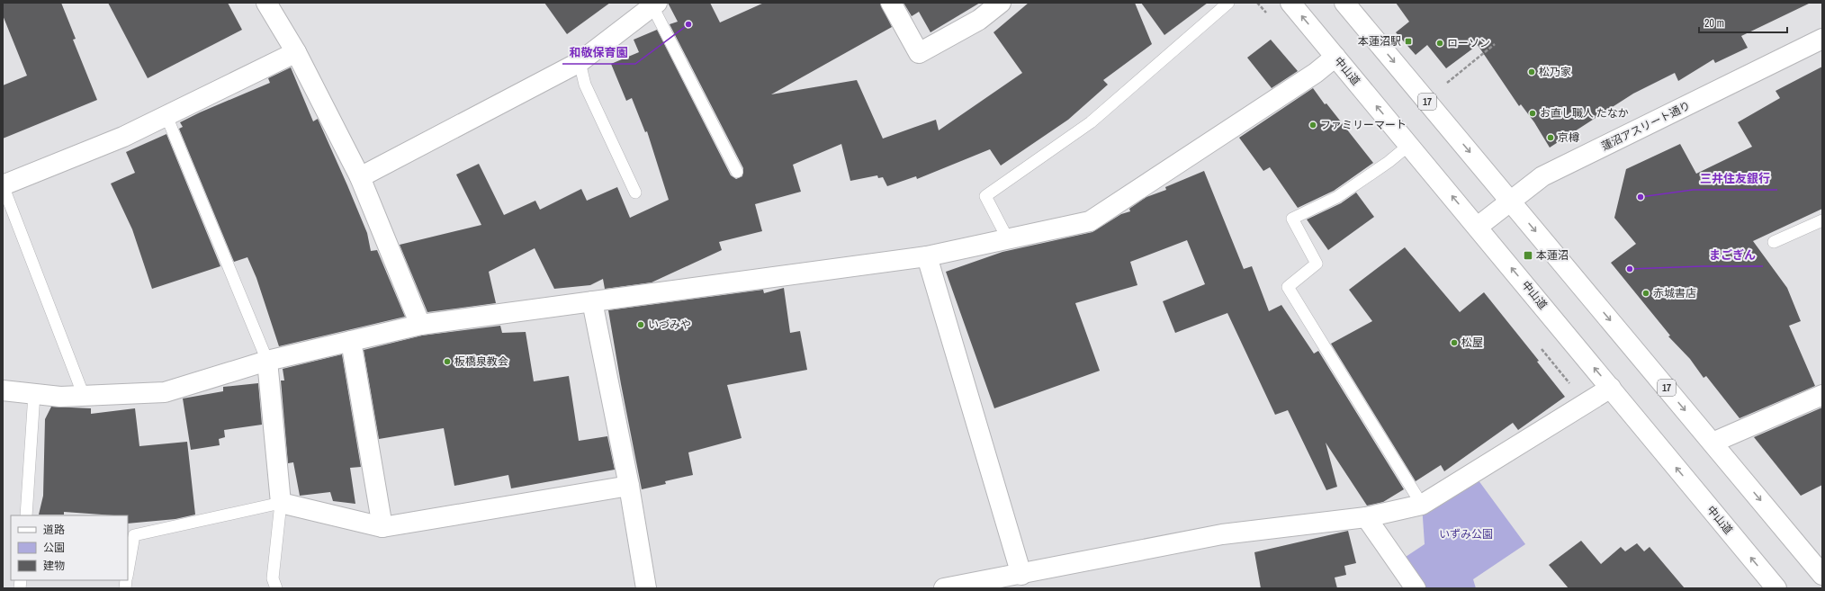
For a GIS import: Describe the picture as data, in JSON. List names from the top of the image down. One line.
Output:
{"streets":{"main road":["中山道","17","蓮沼アスリート通り"]},"crossings":[["中山道","蓮沼アスリート通り"],["17","蓮沼アスリート通り"]],"parks":["いずみ公園"],"places":{"other":["和敬保育園","ローソン","松乃家","お直し職人 たなか","ファミリーマート","京樽","三井住友銀行","まごぎん","赤城書店","いづみや","松屋","板橋泉教会"],"transit":["本蓮沼駅","本蓮沼"]},"legend":["道路","公園","建物"],"scale_bar":"20 m"}
